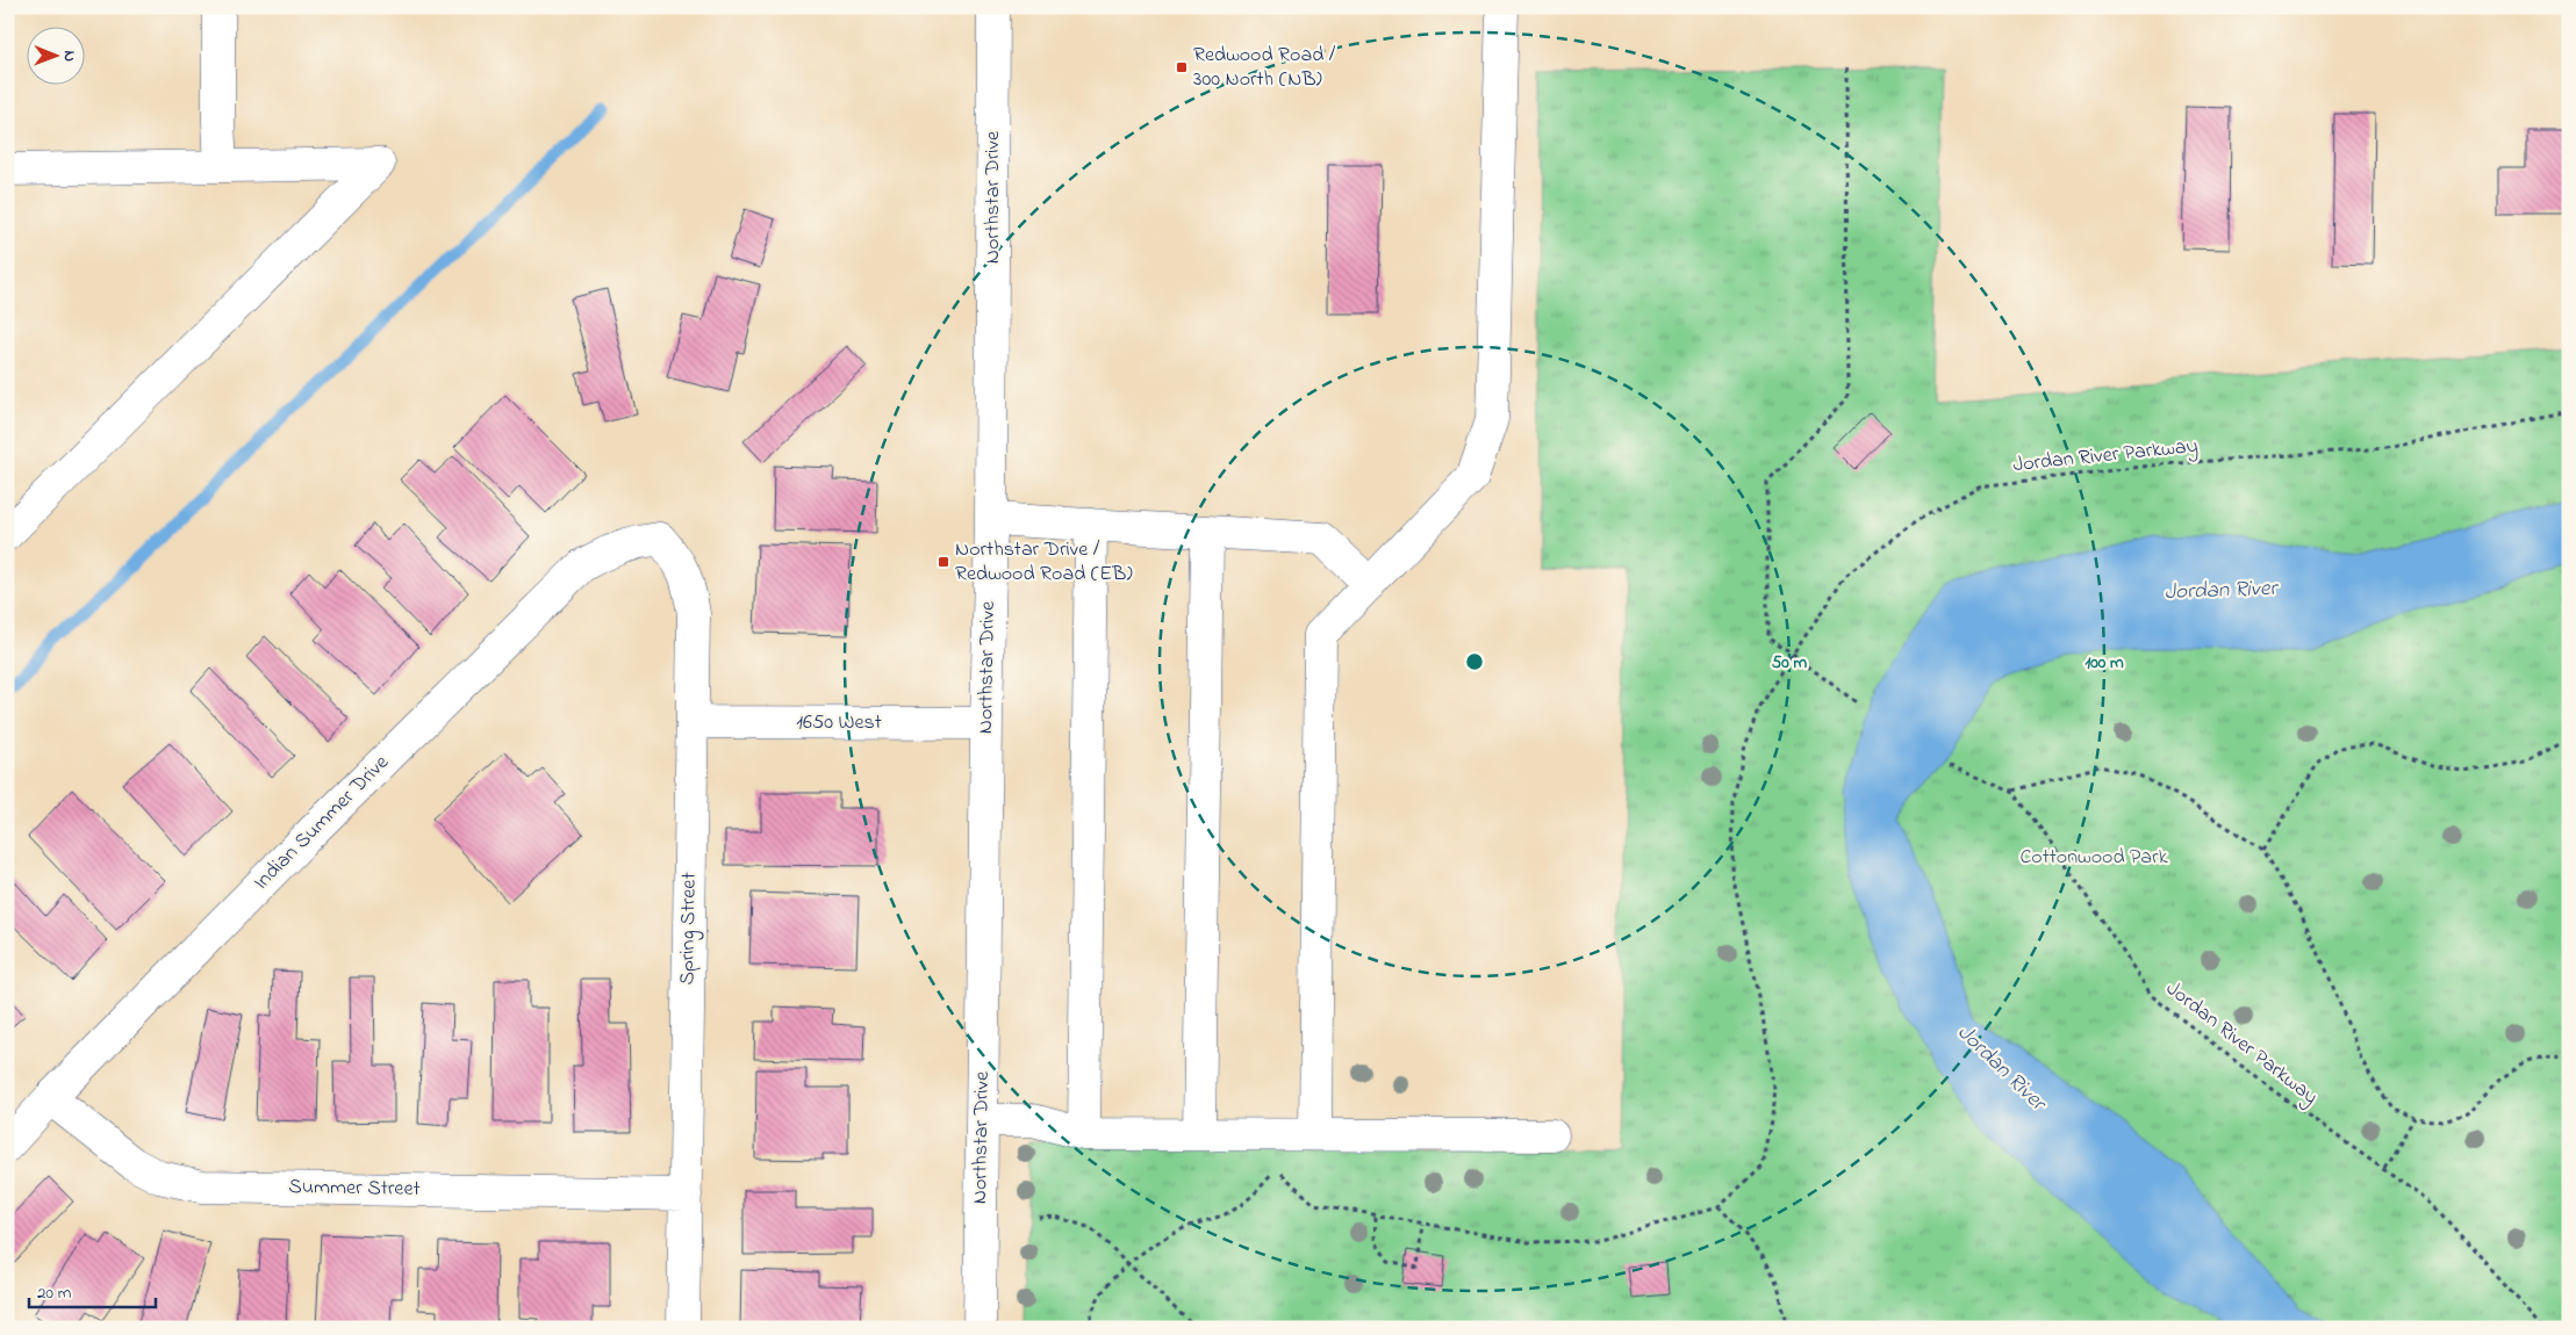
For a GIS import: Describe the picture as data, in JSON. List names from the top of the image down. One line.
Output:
{"streets":{"street":["Northstar Drive","1650 West","Indian Summer Drive","Spring Street","Summer Street"],"path":["Jordan River Parkway"]},"crossings":[["Northstar Drive","1650 West"],["1650 West","Spring Street"],["Indian Summer Drive","Spring Street"],["Indian Summer Drive","Summer Street"],["Spring Street","Summer Street"]],"water":["Jordan River"],"parks":["Cottonwood Park"],"places":{"transit":["Redwood Road / 300 North (NB)","Northstar Drive / Redwood Road (EB)"]},"scale_bar":"20 m","north":"right","rings":["50 m","100 m"]}
